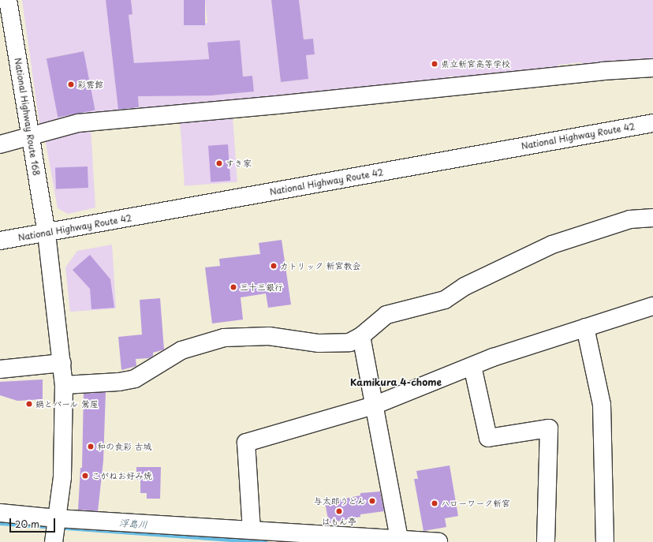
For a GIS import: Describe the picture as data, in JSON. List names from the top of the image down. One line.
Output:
{"streets":{"main road":["National Highway Route 168","National Highway Route 42"]},"crossings":[["National Highway Route 168","National Highway Route 42"]],"districts":["Kamikura 4-chome"],"water":["浮島川"],"places":["県立新宮高等学校","彩雲館","すき家","カトリック 新宮教会","三十三銀行","鍋とバール 鶯屋","和の食彩 古城","こがねお好み焼","与太郎うどん","ハローワーク新宮","はもん亭"],"scale_bar":"20 m"}
